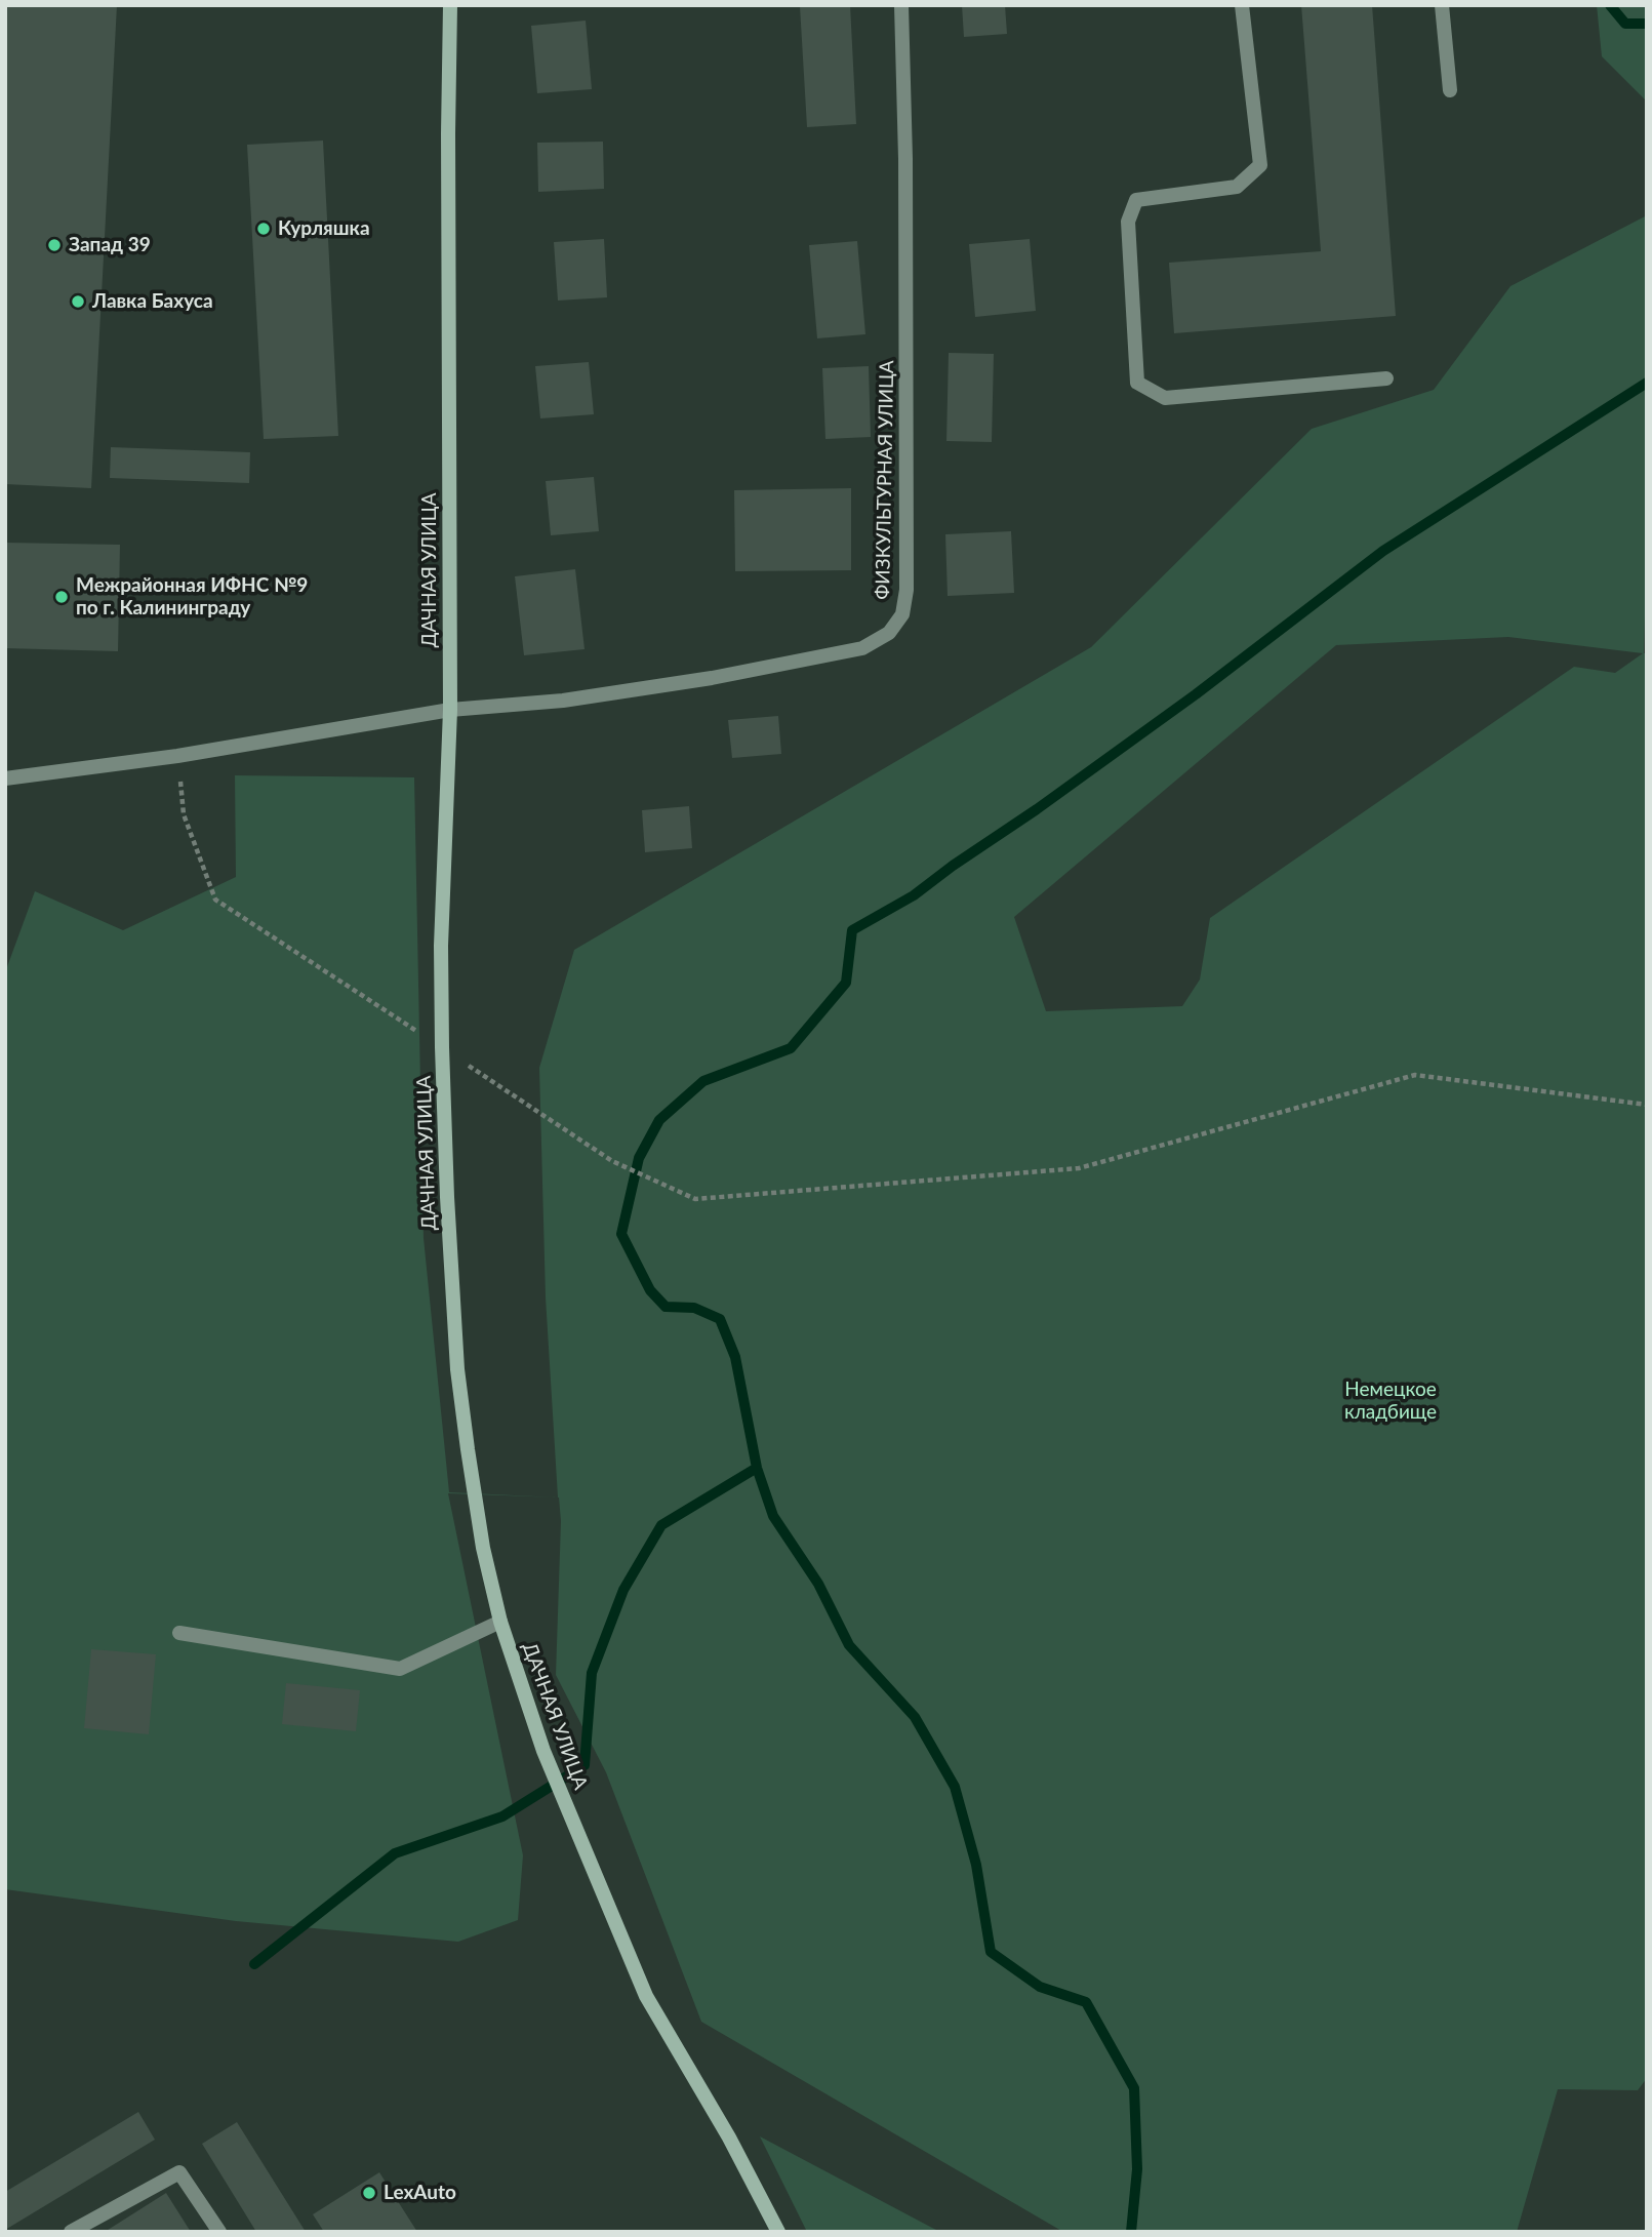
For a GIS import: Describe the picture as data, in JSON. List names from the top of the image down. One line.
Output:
{"streets":{"street":["ФИЗКУЛЬТУРНАЯ УЛИЦА","ДАЧНАЯ УЛИЦА"]},"crossings":[["ФИЗКУЛЬТУРНАЯ УЛИЦА","ДАЧНАЯ УЛИЦА"]],"parks":["Немецкое кладбище"],"places":["Курляшка","Запад 39","Лавка Бахуса","Межрайонная ИФНС №9 по г. Калининграду","LexAuto"]}
